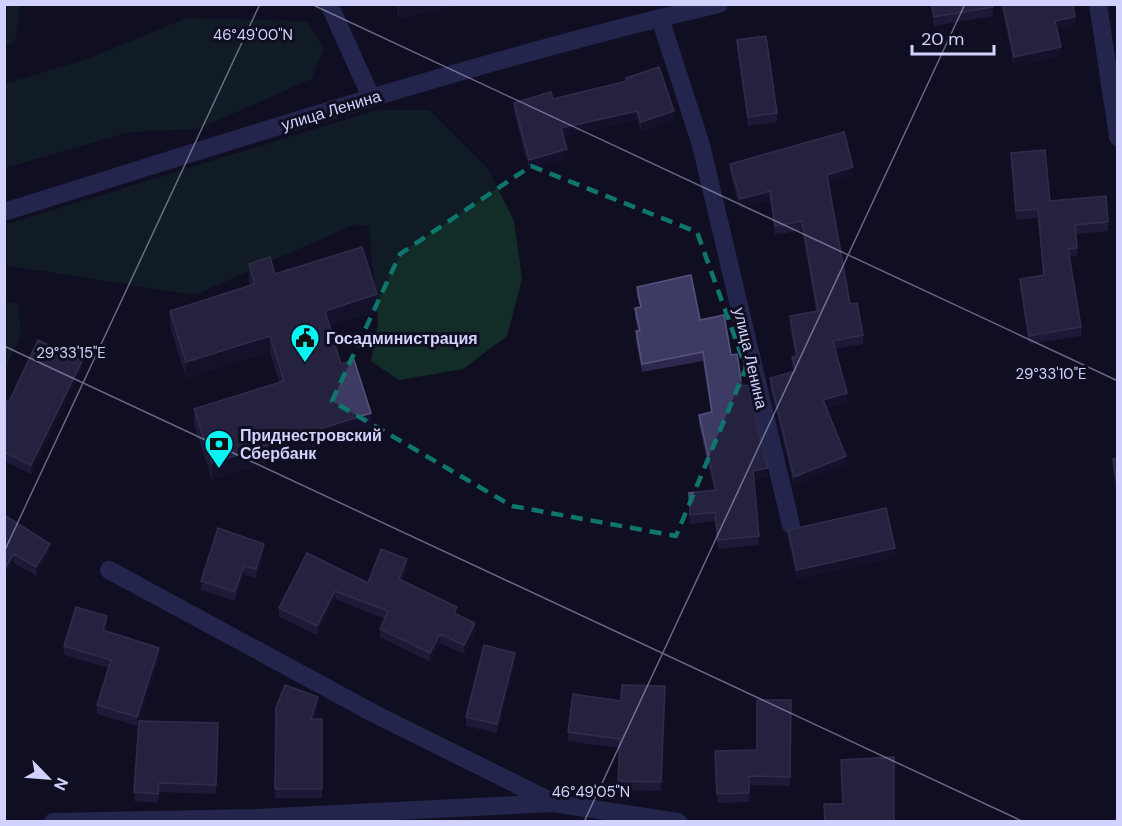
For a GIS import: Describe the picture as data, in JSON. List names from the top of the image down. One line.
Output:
{"streets":{"street":["улица Ленина"]},"places":{"public building":["Госадминистрация"],"bank":["Приднестровский Сбербанк"]},"scale_bar":"20 m","north":"bottom right","coordinates":["46°49'00\"N","29°33'15\"E","29°33'10\"E","46°49'05\"N"]}
